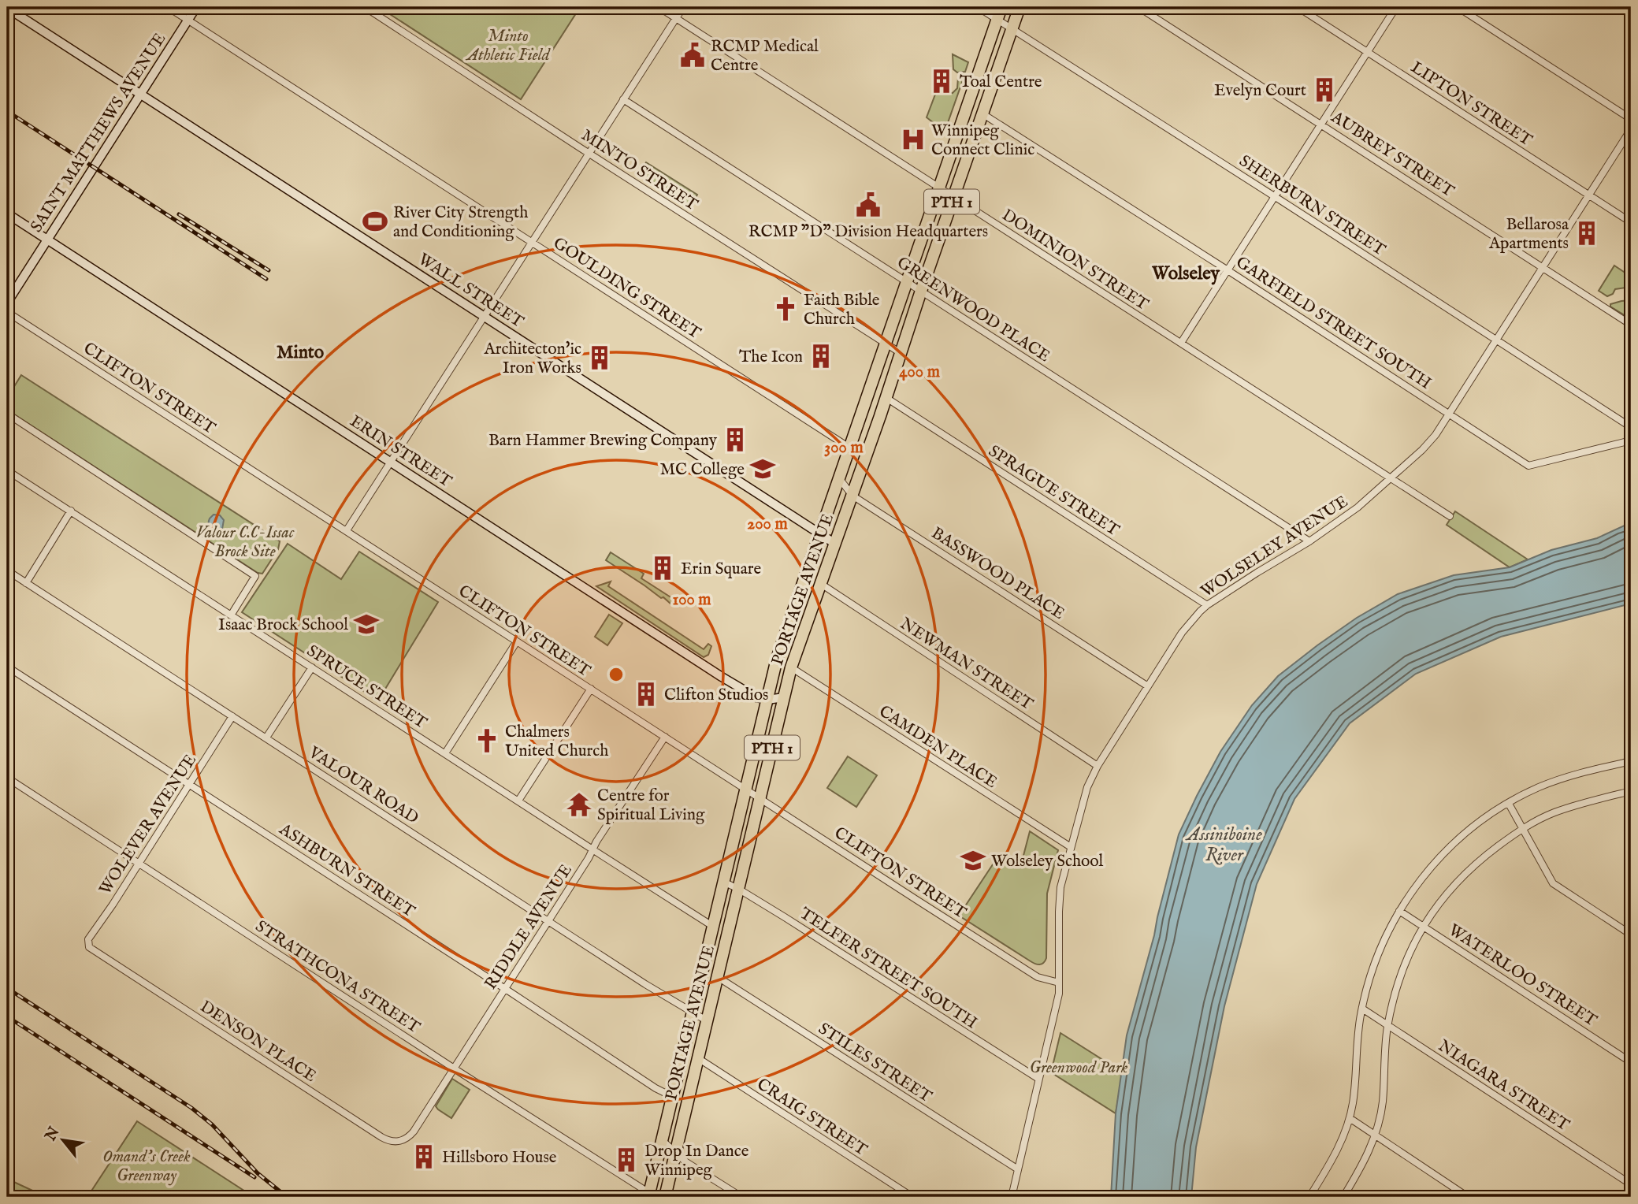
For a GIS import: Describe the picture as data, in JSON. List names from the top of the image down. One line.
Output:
{"streets":{"highway":["PTH 1","PORTAGE AVENUE"],"main road":["SAINT MATTHEWS AVENUE","WALL STREET","ERIN STREET"],"street":["LIPTON STREET","AUBREY STREET","MINTO STREET","SHERBURN STREET","DOMINION STREET","GOULDING STREET","GREENWOOD PLACE","GARFIELD STREET SOUTH","CLIFTON STREET","SPRAGUE STREET","WOLSELEY AVENUE","BASSWOOD PLACE","NEWMAN STREET","SPRUCE STREET","CAMDEN PLACE","VALOUR ROAD","WOLEVER AVENUE","ASHBURN STREET","RIDDLE AVENUE","TELFER STREET SOUTH","WATERLOO STREET","STRATHCONA STREET","DENSON PLACE","STILES STREET","NIAGARA STREET","CRAIG STREET"]},"crossings":[["LIPTON STREET","WOLSELEY AVENUE"],["SAINT MATTHEWS AVENUE","GOULDING STREET"],["SAINT MATTHEWS AVENUE","WALL STREET"],["SAINT MATTHEWS AVENUE","ERIN STREET"],["AUBREY STREET","WOLSELEY AVENUE"],["MINTO STREET","PORTAGE AVENUE"],["SHERBURN STREET","WOLSELEY AVENUE"],["SHERBURN STREET","PORTAGE AVENUE"],["DOMINION STREET","WOLSELEY AVENUE"],["DOMINION STREET","PORTAGE AVENUE"],["GOULDING STREET","PORTAGE AVENUE"],["WALL STREET","PORTAGE AVENUE"],["GREENWOOD PLACE","WOLSELEY AVENUE"],["GREENWOOD PLACE","PORTAGE AVENUE"],["GARFIELD STREET SOUTH","WOLSELEY AVENUE"],["GARFIELD STREET SOUTH","PORTAGE AVENUE"],["CLIFTON STREET","WOLSELEY AVENUE"],["CLIFTON STREET","PORTAGE AVENUE"],["CLIFTON STREET","RIDDLE AVENUE"],["ERIN STREET","PORTAGE AVENUE"],["SPRAGUE STREET","WOLSELEY AVENUE"],["SPRAGUE STREET","PORTAGE AVENUE"],["WOLSELEY AVENUE","BASSWOOD PLACE"],["WOLSELEY AVENUE","NEWMAN STREET"],["WOLSELEY AVENUE","CAMDEN PLACE"],["WOLSELEY AVENUE","TELFER STREET SOUTH"],["WOLSELEY AVENUE","STILES STREET"],["BASSWOOD PLACE","PORTAGE AVENUE"],["PORTAGE AVENUE","NEWMAN STREET"],["PORTAGE AVENUE","SPRUCE STREET"],["PORTAGE AVENUE","CAMDEN PLACE"],["PORTAGE AVENUE","VALOUR ROAD"],["PORTAGE AVENUE","ASHBURN STREET"],["PORTAGE AVENUE","TELFER STREET SOUTH"],["PORTAGE AVENUE","STRATHCONA STREET"],["PORTAGE AVENUE","STILES STREET"],["PORTAGE AVENUE","CRAIG STREET"],["SPRUCE STREET","RIDDLE AVENUE"],["VALOUR ROAD","WOLEVER AVENUE"],["VALOUR ROAD","RIDDLE AVENUE"],["WOLEVER AVENUE","ASHBURN STREET"],["WOLEVER AVENUE","STRATHCONA STREET"],["WOLEVER AVENUE","DENSON PLACE"],["ASHBURN STREET","RIDDLE AVENUE"],["RIDDLE AVENUE","STRATHCONA STREET"],["RIDDLE AVENUE","DENSON PLACE"]],"districts":["Wolseley","Minto"],"water":["Assiniboine River"],"parks":["Minto Athletic Field","Valour C.C-Issac Brock Site","Greenwood Park","Omand's Creek Greenway"],"places":{"public building":["RCMP Medical Centre","RCMP \"D\" Division Headquarters"],"building":["Toal Centre","Evelyn Court","Bellarosa Apartments","The Icon","Architecton'ic Iron Works","Barn Hammer Brewing Company","Erin Square","Clifton Studios","Hillsboro House","Drop In Dance Winnipeg"],"hospital":["Winnipeg Connect Clinic"],"sports":["River City Strength and Conditioning"],"church":["Faith Bible Church","Chalmers United Church"],"school or university":["MC College","Isaac Brock School","Wolseley School"],"temple":["Centre for Spiritual Living"]},"north":"top left","rings":["400 m","300 m","200 m","100 m"]}
